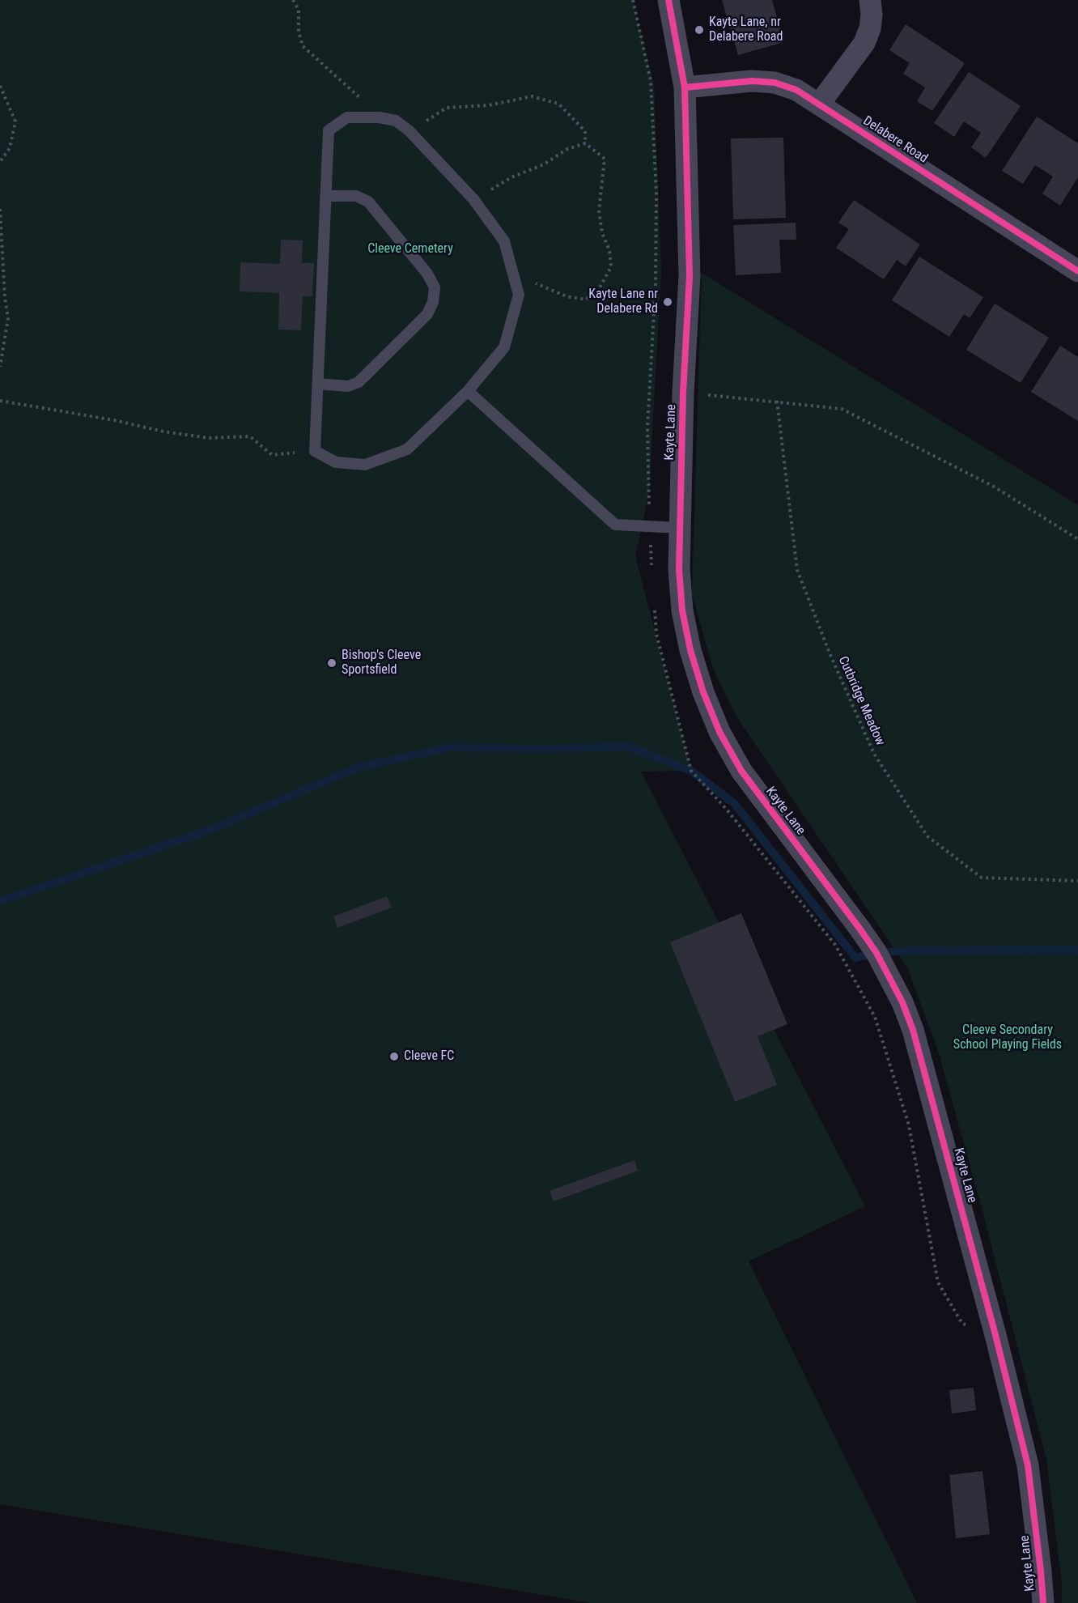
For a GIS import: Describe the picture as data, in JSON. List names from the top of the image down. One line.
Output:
{"streets":{"street":["Delabere Road","Kayte Lane"],"path":["Cutbridge Meadow"]},"crossings":[["Delabere Road","Kayte Lane"]],"parks":["Cleeve Cemetery","Cleeve Secondary School Playing Fields"],"places":["Kayte Lane, nr Delabere Road","Kayte Lane nr Delabere Rd","Bishop's Cleeve Sportsfield","Cleeve FC"]}
